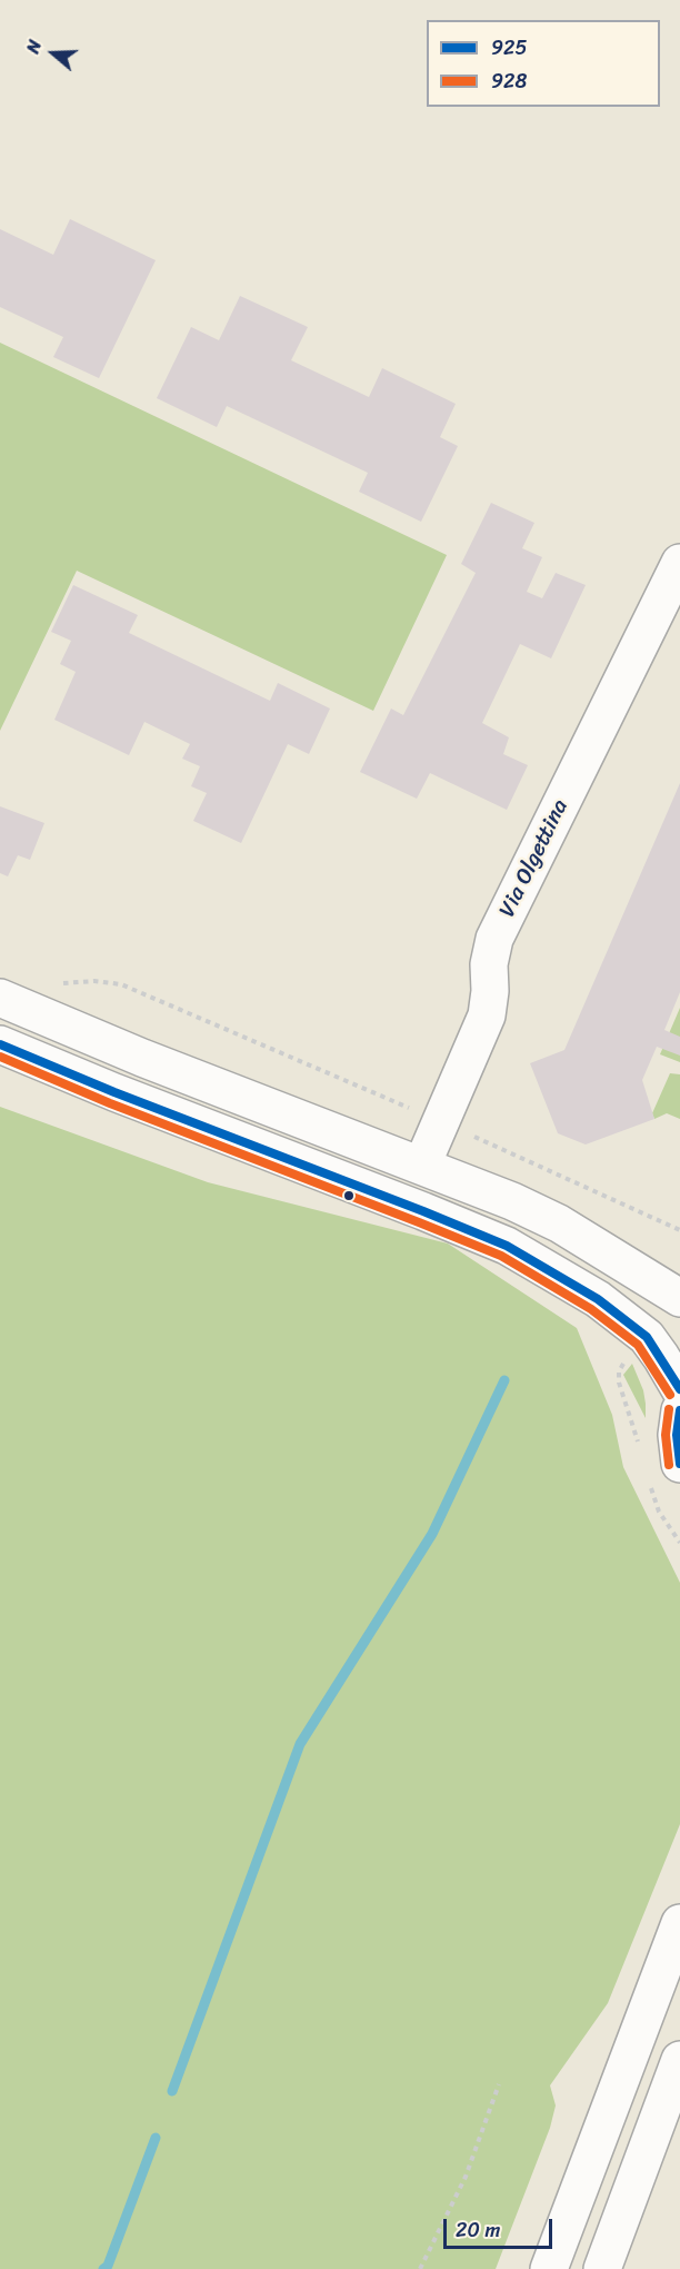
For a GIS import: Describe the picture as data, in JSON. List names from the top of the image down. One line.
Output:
{"streets":{"street":["Via Olgettina"]},"lines":["transit line 925","transit line 928"],"legend":["925","928"],"scale_bar":"20 m","north":"left"}
